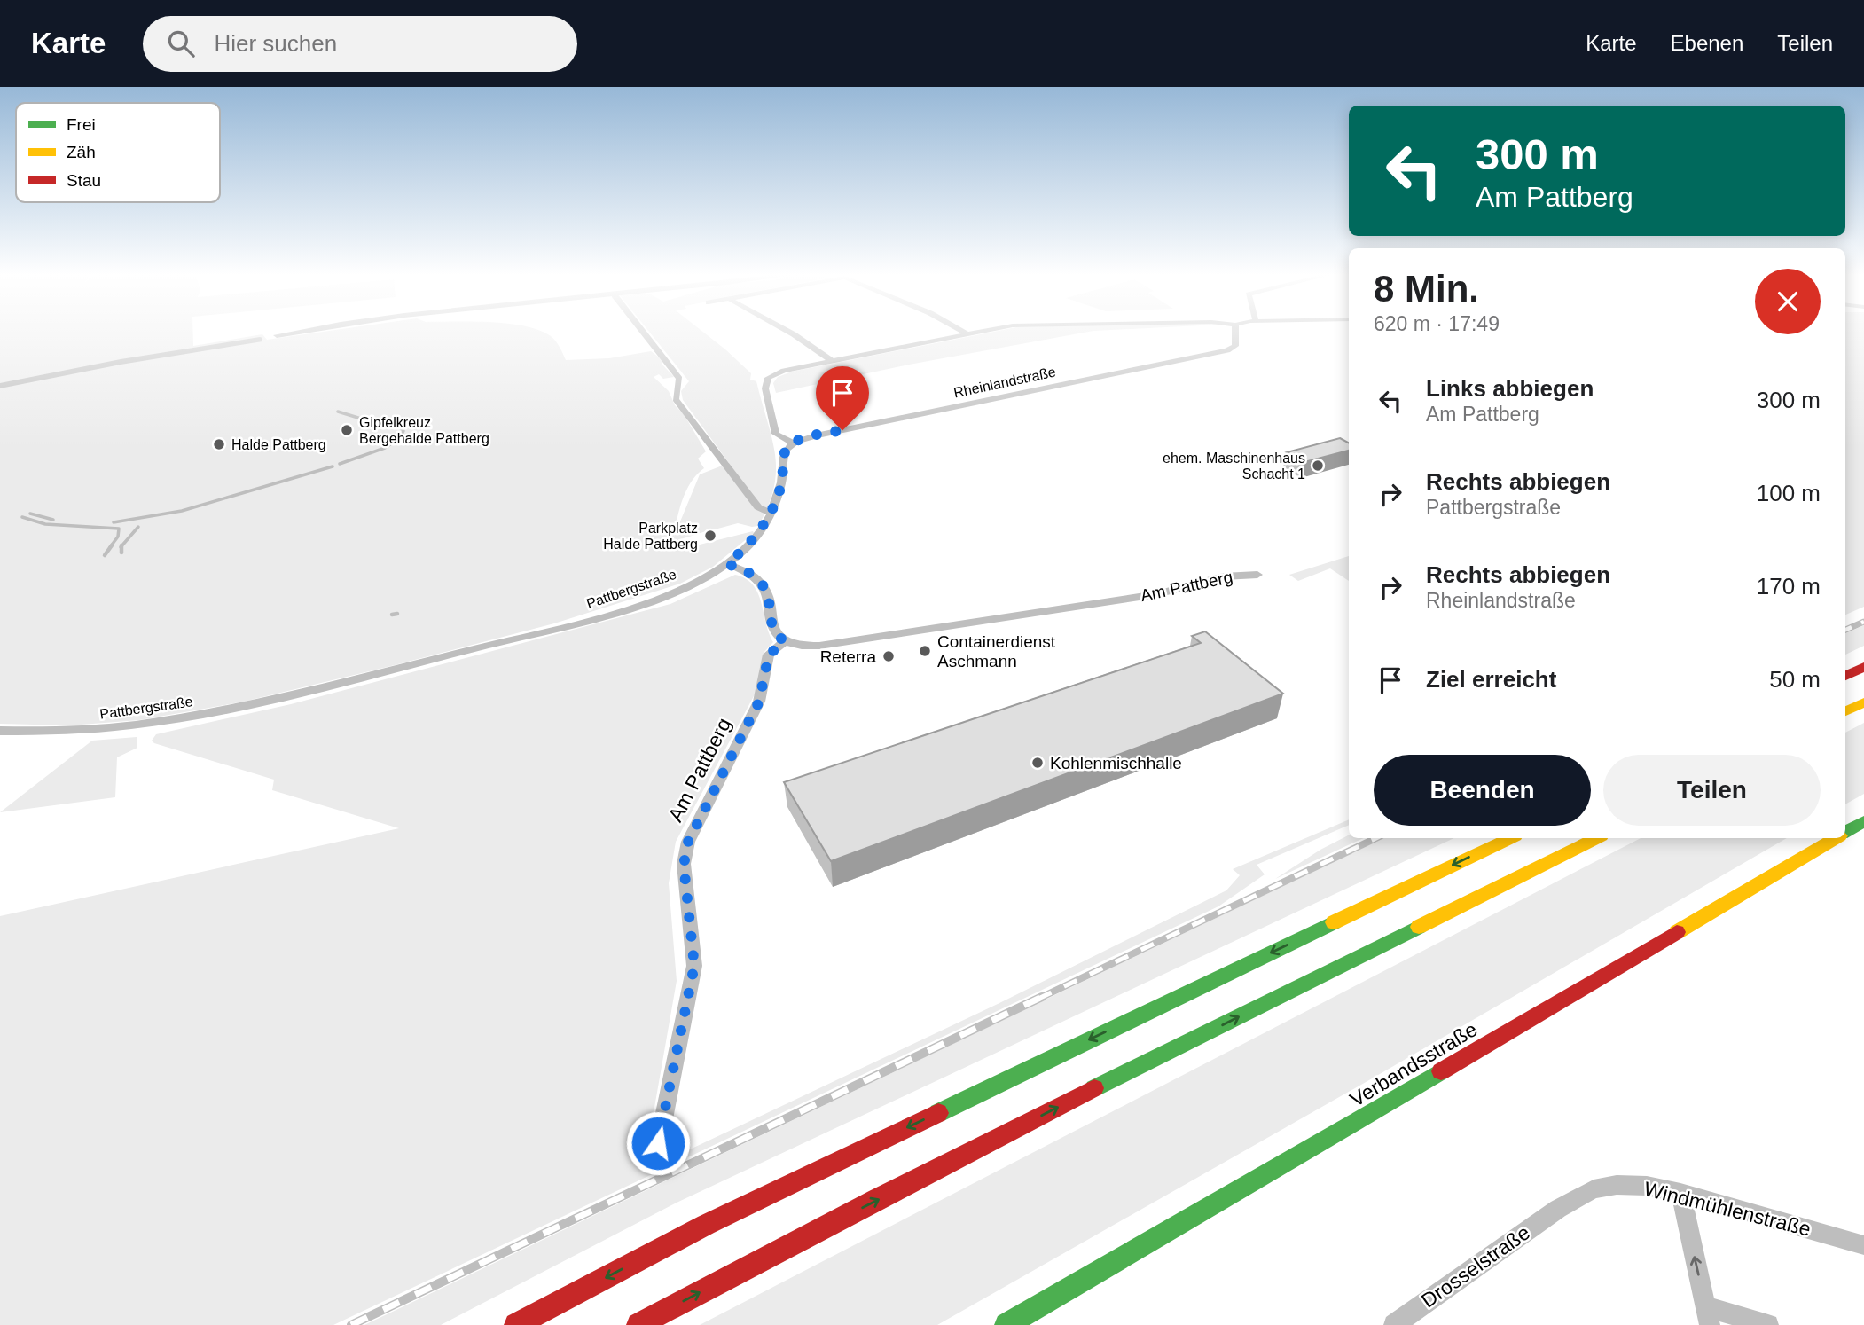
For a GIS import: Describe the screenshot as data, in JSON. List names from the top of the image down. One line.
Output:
{"streets":{"main road":["Verbandsstraße"],"street":["Rheinlandstraße","Am Pattberg","Pattbergstraße","Windmühlenstraße","Drosselstraße"]},"crossings":[["Rheinlandstraße","Pattbergstraße"],["Windmühlenstraße","Drosselstraße"]],"places":["Gipfelkreuz Bergehalde Pattberg","Halde Pattberg","ehem. Maschinenhaus Schacht 1","Parkplatz Halde Pattberg","Containerdienst Aschmann","Reterra","Kohlenmischhalle"],"legend":["Frei","Zäh","Stau"],"page":{"header":"Karte","search":"Hier suchen","nav":["Karte","Ebenen","Teilen"],"turn":["300 m","Am Pattberg"],"heading":["8 Min.","620 m · 17:49"],"list":[{"name":"Links abbiegen","note":"Am Pattberg","value":"300 m"},{"name":"Rechts abbiegen","note":"Pattbergstraße","value":"100 m"},{"name":"Rechts abbiegen","note":"Rheinlandstraße","value":"170 m"},{"name":"Ziel erreicht","value":"50 m"}],"buttons":["Beenden","Teilen"]}}
